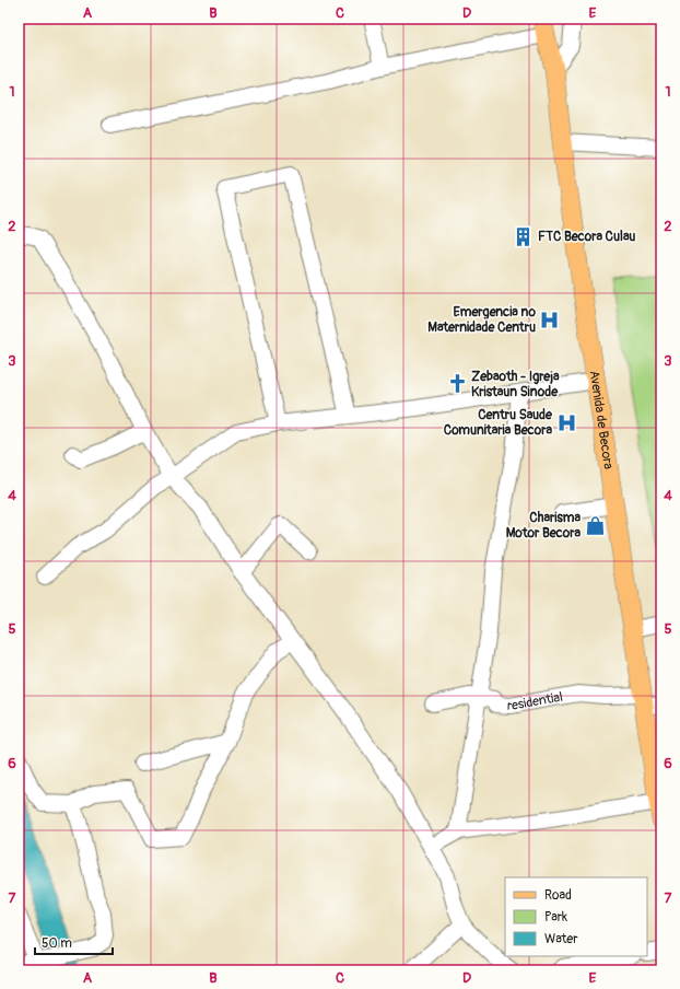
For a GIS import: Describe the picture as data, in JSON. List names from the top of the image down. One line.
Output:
{"streets":{"main road":["Avenida de Becora"],"street":["residential"]},"crossings":[["Avenida de Becora","residential"]],"places":{"building":["FTC Becora Culau"],"hospital":["Emergencia no Maternidade Centru","Centru Saude Comunitaria Becora"],"church":["Zebaoth - Igreja Kristaun Sinode"],"shop":["Charisma Motor Becora"]},"legend":["Road","Park","Water"],"scale_bar":"50 m","grid":{"columns":["A","B","C","D","E"],"rows":["1","2","3","4","5","6","7"]}}
